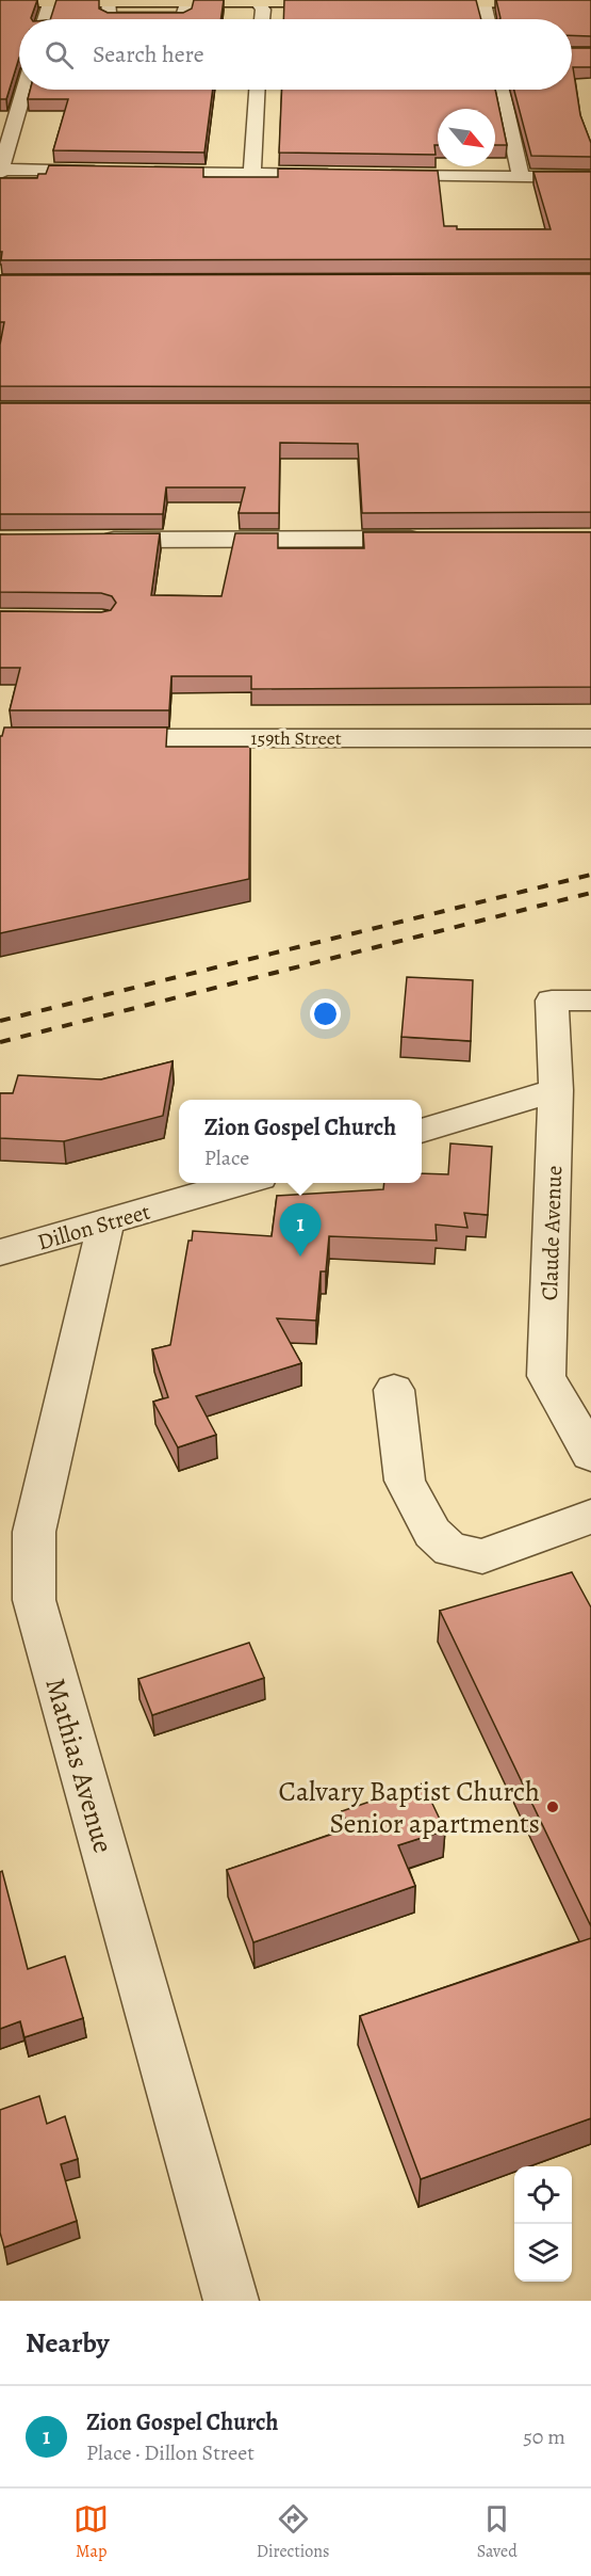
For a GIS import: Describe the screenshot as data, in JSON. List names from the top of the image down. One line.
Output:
{"streets":{"street":["159th Street","Dillon Street","Claude Avenue","Mathias Avenue"]},"crossings":[["Dillon Street","Mathias Avenue"]],"places":["Calvary Baptist Church Senior apartments"],"north":"bottom right","page":{"search":"Search here","popup":["Zion Gospel Church","Place"],"pins":"1","heading":"Nearby","list":[{"mark":"1","name":"Zion Gospel Church","note":"Place · Dillon Street","value":"50 m"}],"nav":["Map","Directions","Saved"]}}
